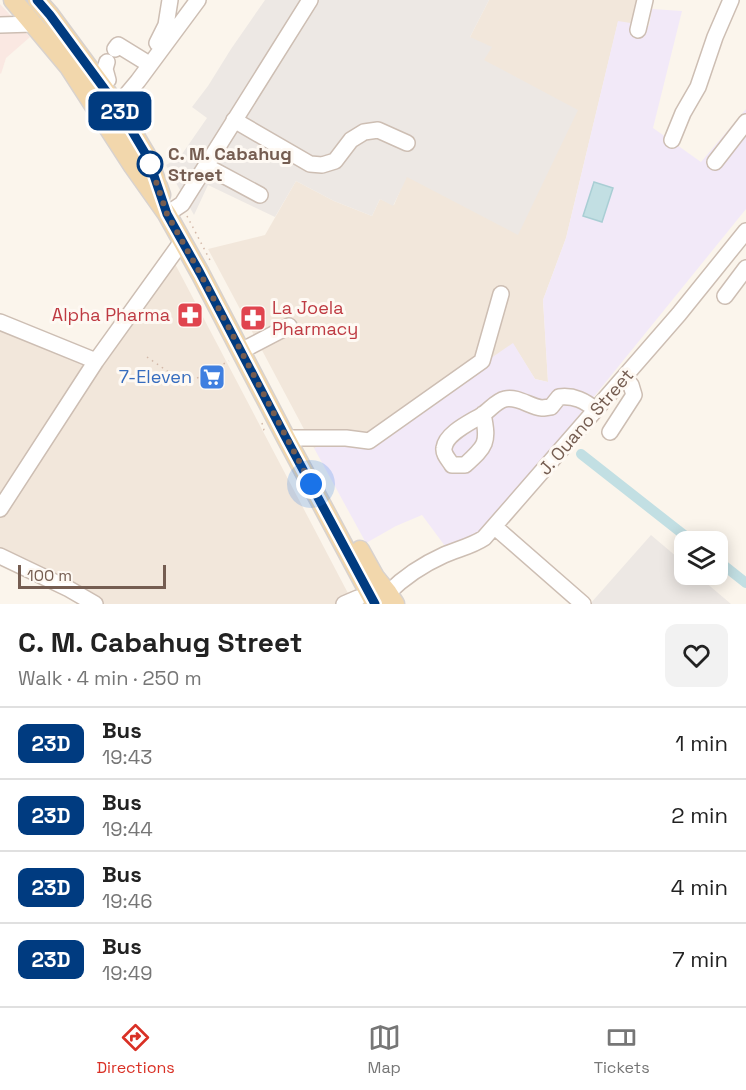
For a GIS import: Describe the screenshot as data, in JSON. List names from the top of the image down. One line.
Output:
{"streets":{"street":["J. Ouano Street"]},"places":{"other":["C. M. Cabahug Street"],"pharmacy":["Alpha Pharma","La Joela Pharmacy"],"supermarket":["7-Eleven"]},"lines":["bus line 23D"],"scale_bar":"100 m","page":{"on_map":"23D","scale":"100 m","heading":["C. M. Cabahug Street","Walk · 4 min · 250 m"],"list":[{"mark":"23D","name":"Bus","note":"19:43","value":"1 min"},{"mark":"23D","name":"Bus","note":"19:44","value":"2 min"},{"mark":"23D","name":"Bus","note":"19:46","value":"4 min"},{"mark":"23D","name":"Bus","note":"19:49","value":"7 min"}],"tabs":["Directions","Map","Tickets"]}}
